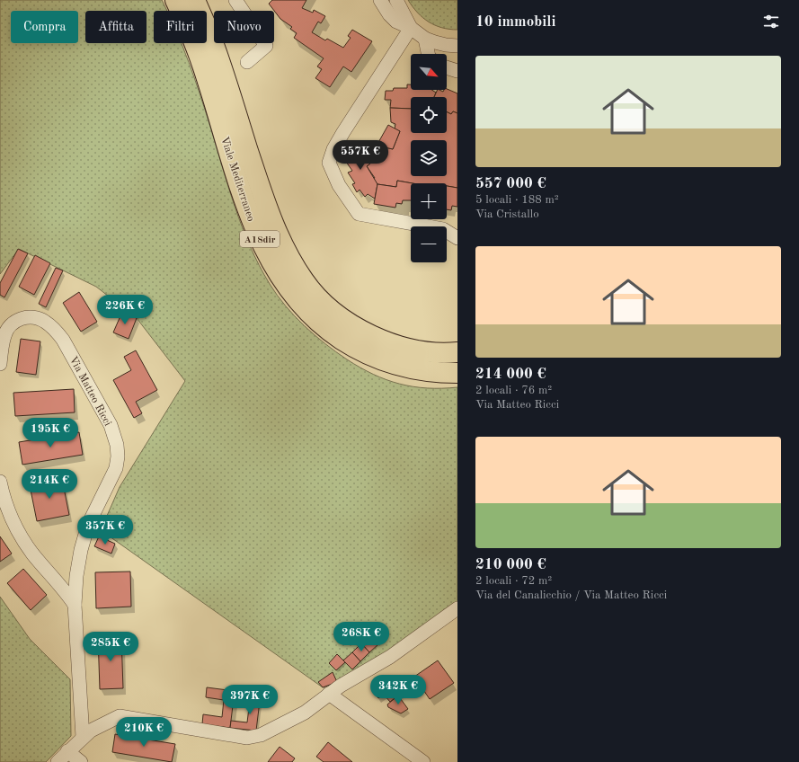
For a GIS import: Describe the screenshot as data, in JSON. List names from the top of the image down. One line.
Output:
{"streets":{"highway":["Viale Mediterraneo","A18dir"],"street":["Via Matteo Ricci"]},"north":"bottom right","page":{"heading":"10 immobili","chip":["Compra","Affitta","Filtri","Nuovo"],"list":[{"name":"557 000 €","note":"5 locali · 188 m² · Via Cristallo"},{"name":"214 000 €","note":"2 locali · 76 m² · Via Matteo Ricci"},{"name":"210 000 €","note":"2 locali · 72 m² · Via del Canalicchio / Via Matteo Ricci"}],"map_buttons":["+","−"],"price":["557K €","226K €","195K €","214K €","357K €","268K €","285K €","342K €","397K €","210K €"]}}
